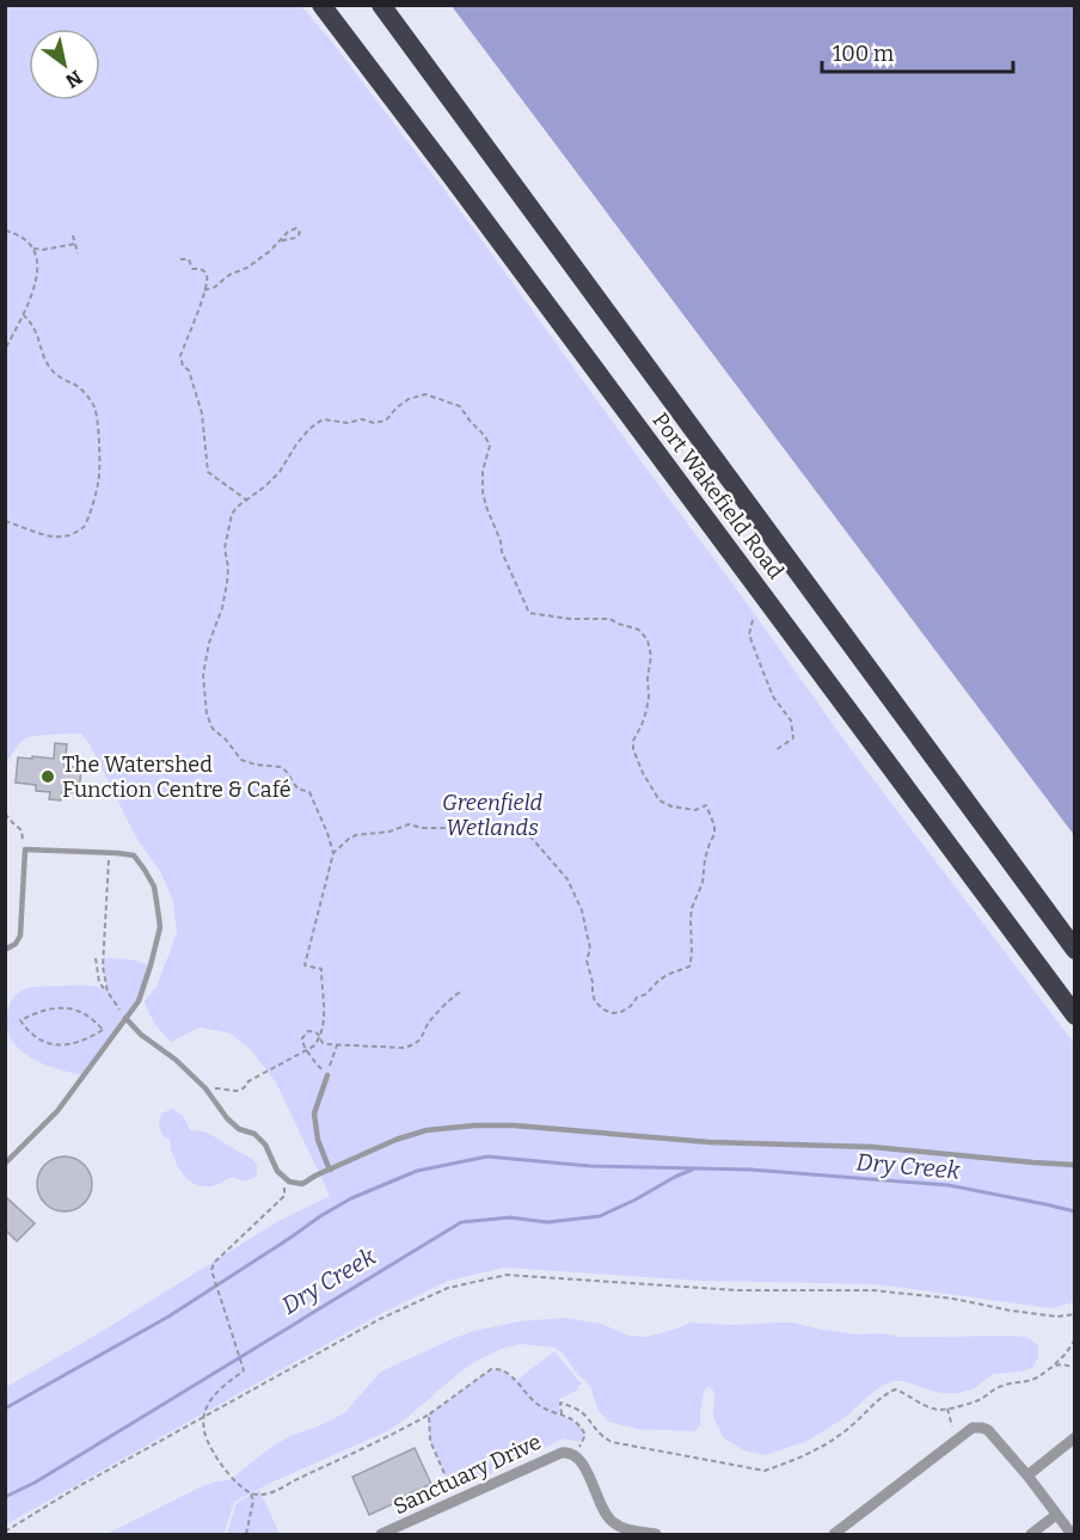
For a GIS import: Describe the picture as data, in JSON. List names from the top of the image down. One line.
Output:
{"streets":{"highway":["Port Wakefield Road"],"street":["Sanctuary Drive"]},"water":["Dry Creek"],"parks":["Greenfield Wetlands"],"places":["The Watershed Function Centre & Café"],"scale_bar":"100 m","north":"bottom right"}
